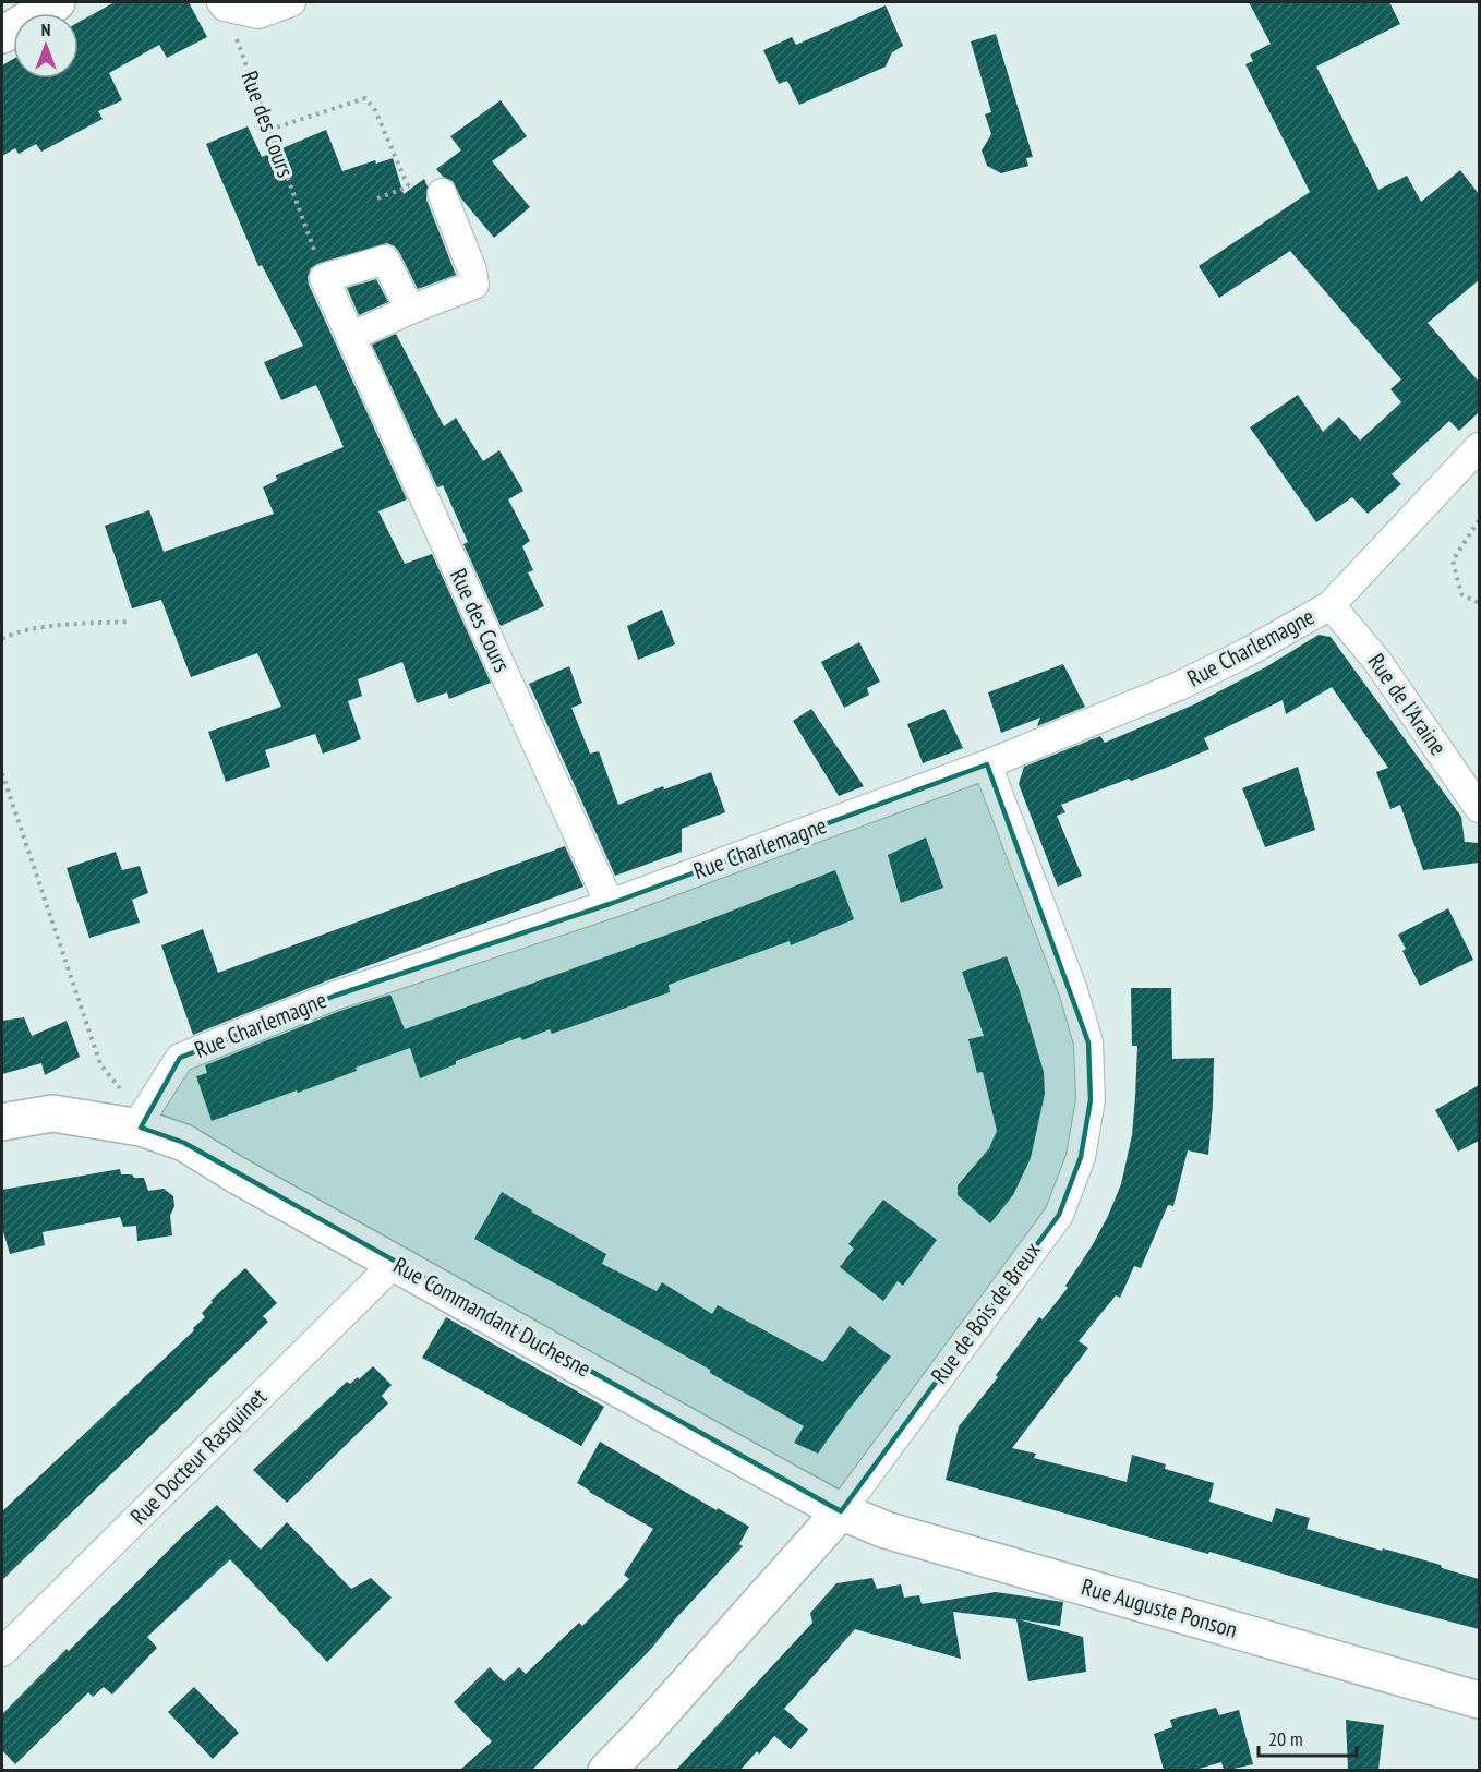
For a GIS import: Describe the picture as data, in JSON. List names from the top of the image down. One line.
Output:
{"streets":{"street":["Rue des Cours","Rue Charlemagne","Rue de l'Araine","Rue de Bois de Breux","Rue Commandant Duchesne","Rue Docteur Rasquinet","Rue Auguste Ponson"]},"crossings":[["Rue des Cours","Rue Charlemagne"],["Rue Charlemagne","Rue de l'Araine"],["Rue Charlemagne","Rue de Bois de Breux"],["Rue Charlemagne","Rue Commandant Duchesne"],["Rue de Bois de Breux","Rue Commandant Duchesne"],["Rue de Bois de Breux","Rue Auguste Ponson"],["Rue Commandant Duchesne","Rue Docteur Rasquinet"],["Rue Commandant Duchesne","Rue Auguste Ponson"]],"scale_bar":"20 m","north":"top"}
